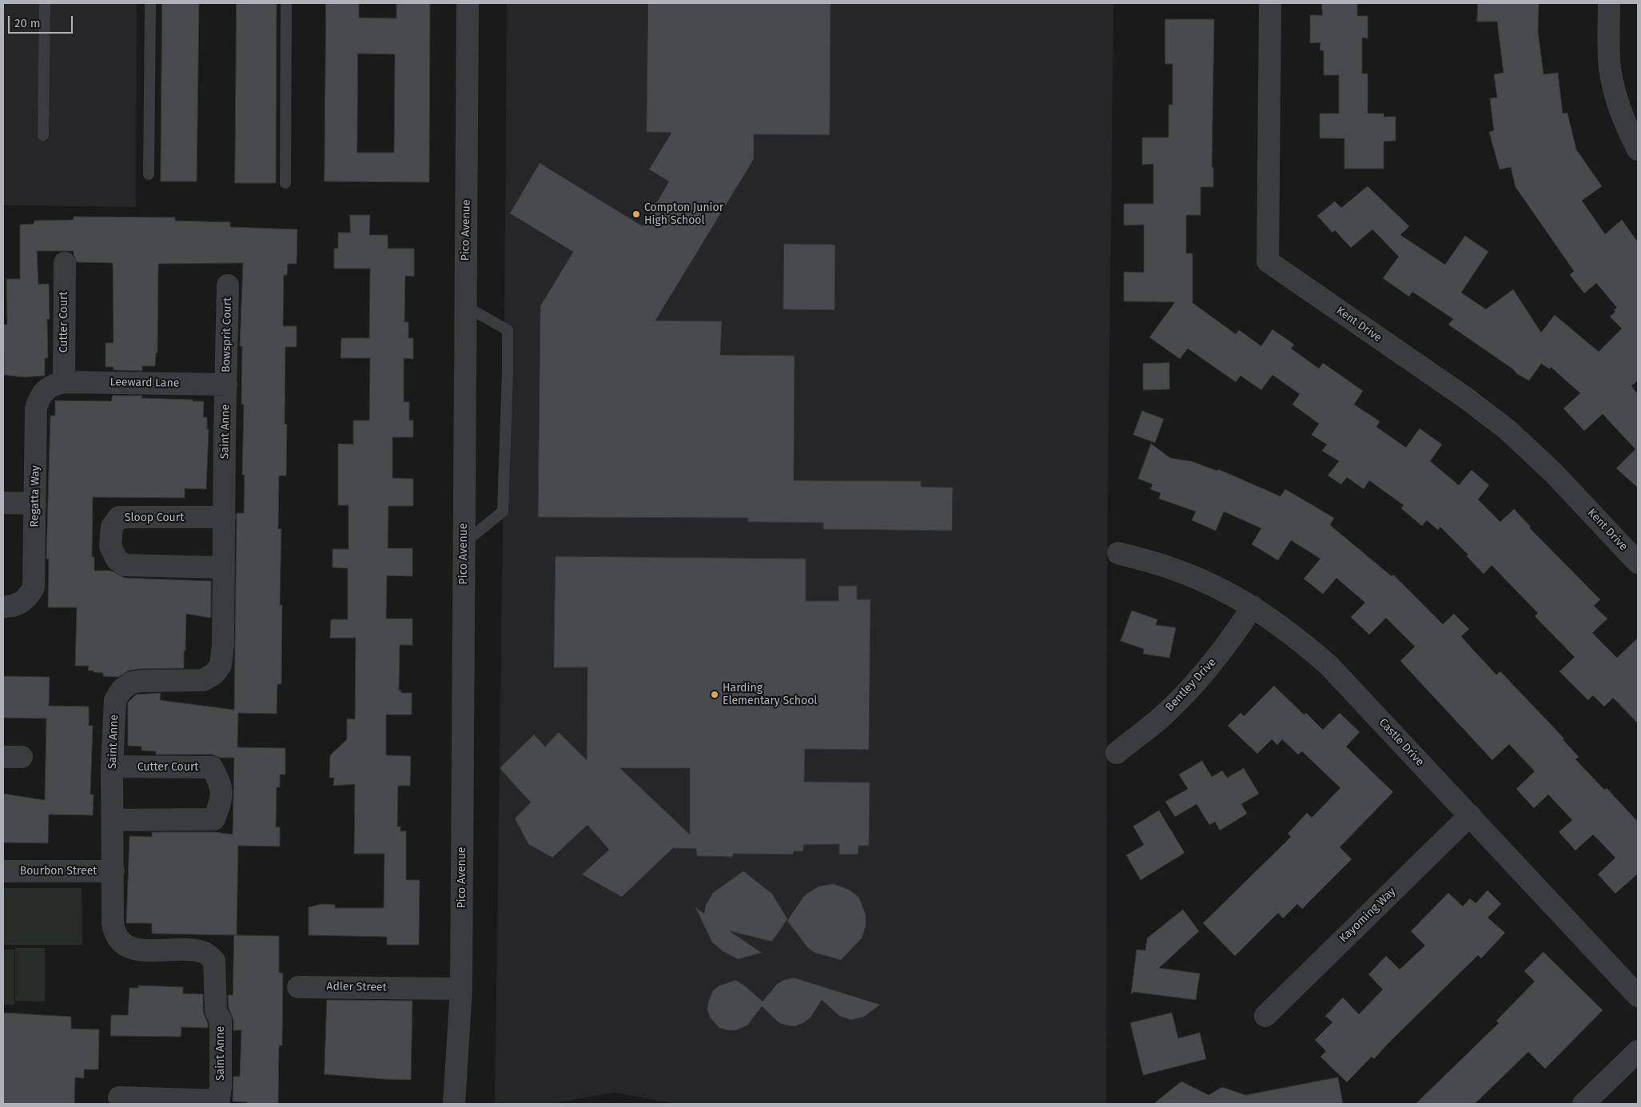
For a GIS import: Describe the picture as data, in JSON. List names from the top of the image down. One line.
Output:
{"streets":{"street":["Pico Avenue","Cutter Court","Kent Drive","Bowsprit Court","Leeward Lane","Saint Anne","Regatta Way","Sloop Court","Bentley Drive","Castle Drive","Bourbon Street","Kayoming Way","Adler Street"]},"crossings":[["Pico Avenue","Adler Street"],["Cutter Court","Leeward Lane"],["Cutter Court","Saint Anne"],["Cutter Court","Regatta Way"],["Bowsprit Court","Leeward Lane"],["Bowsprit Court","Saint Anne"],["Leeward Lane","Saint Anne"],["Leeward Lane","Regatta Way"],["Saint Anne","Sloop Court"],["Saint Anne","Bourbon Street"],["Bentley Drive","Castle Drive"],["Castle Drive","Kayoming Way"]],"places":["Compton Junior High School","Harding Elementary School"],"scale_bar":"20 m"}
